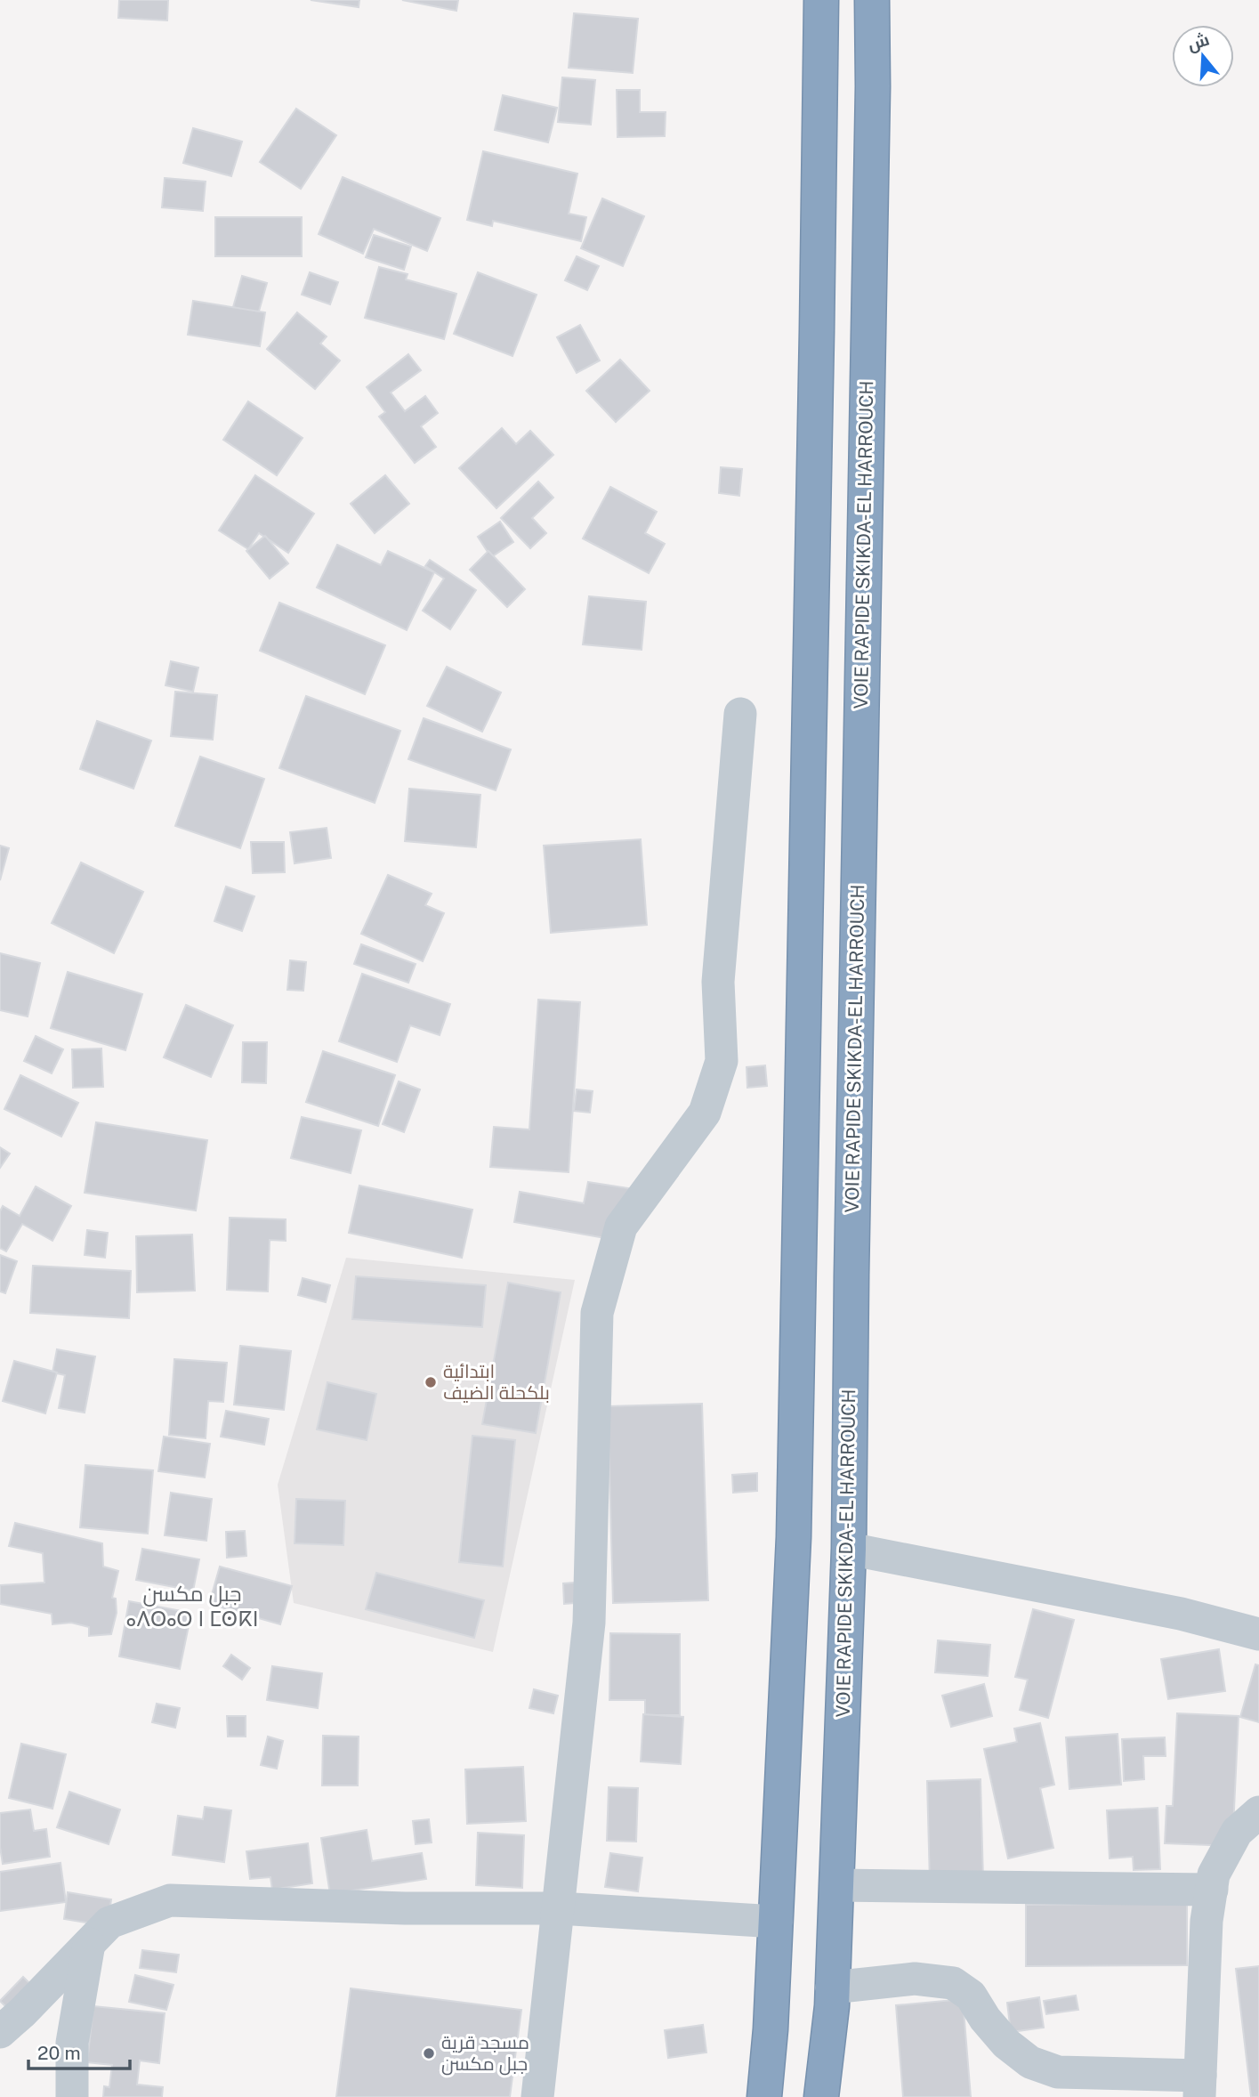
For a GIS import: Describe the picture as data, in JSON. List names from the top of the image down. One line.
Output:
{"streets":{"highway":["VOIE RAPIDE SKIKDA-EL HARROUCH"]},"districts":["جبل مكسن ⴰⴷⵔⴰⵔ ⵏ ⵎⵙⴽⵏ"],"places":["ابتدائية بلكحلة الضيف","مسجد قرية جبل مكسن"],"scale_bar":"20 m","north":"top"}
